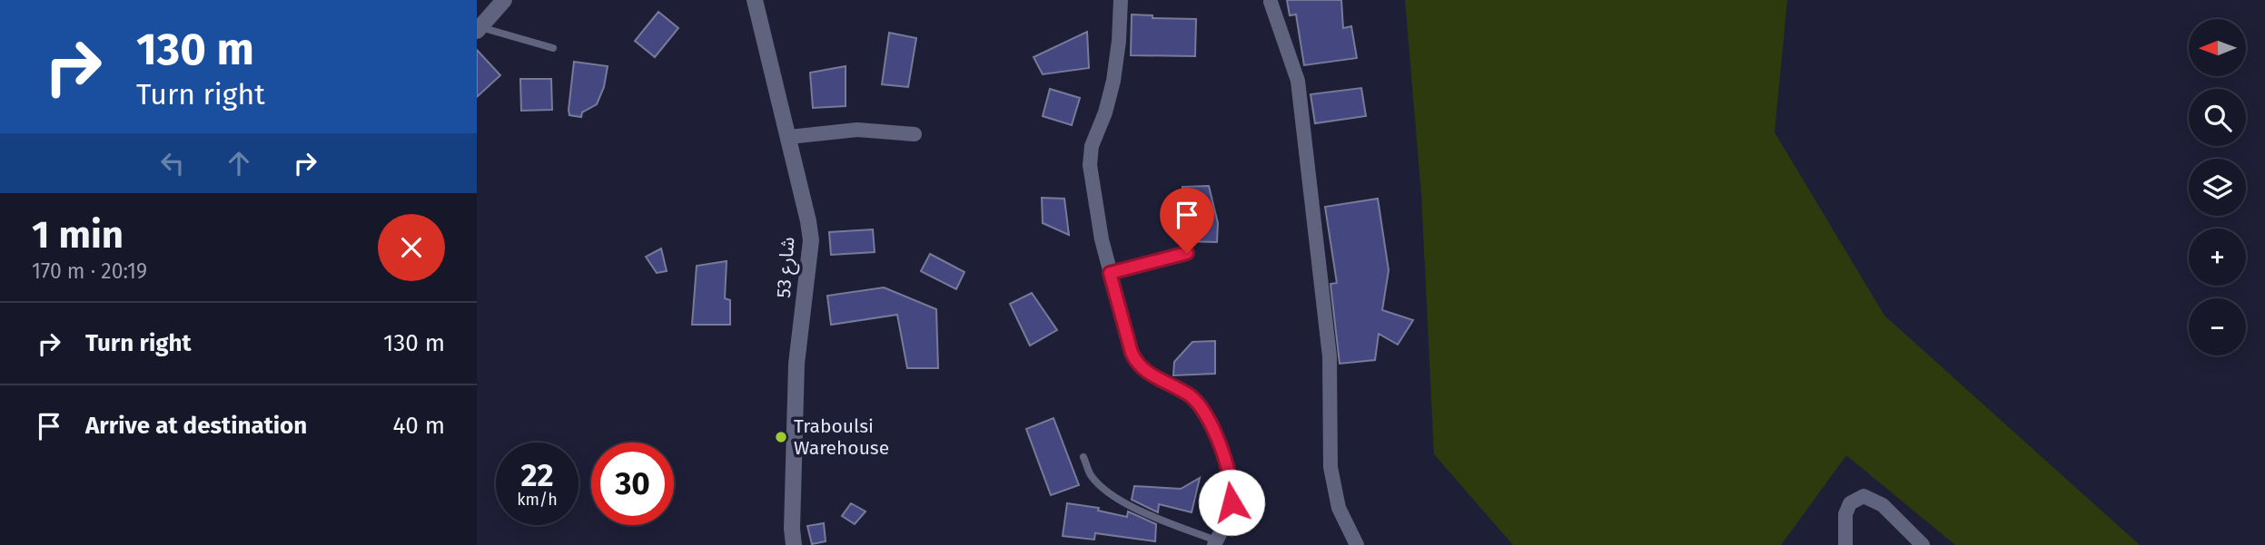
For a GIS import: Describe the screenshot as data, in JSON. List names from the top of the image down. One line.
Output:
{"streets":{"street":["شارع 53"]},"places":["Traboulsi Warehouse"],"north":"left","page":{"turn":["130 m","Turn right"],"map_buttons":["+","−"],"heading":["1 min","170 m · 20:19"],"list":[{"name":"Turn right","value":"130 m"},{"name":"Arrive at destination","value":"40 m"}],"speed":"22 km/h","limit":"30"}}
